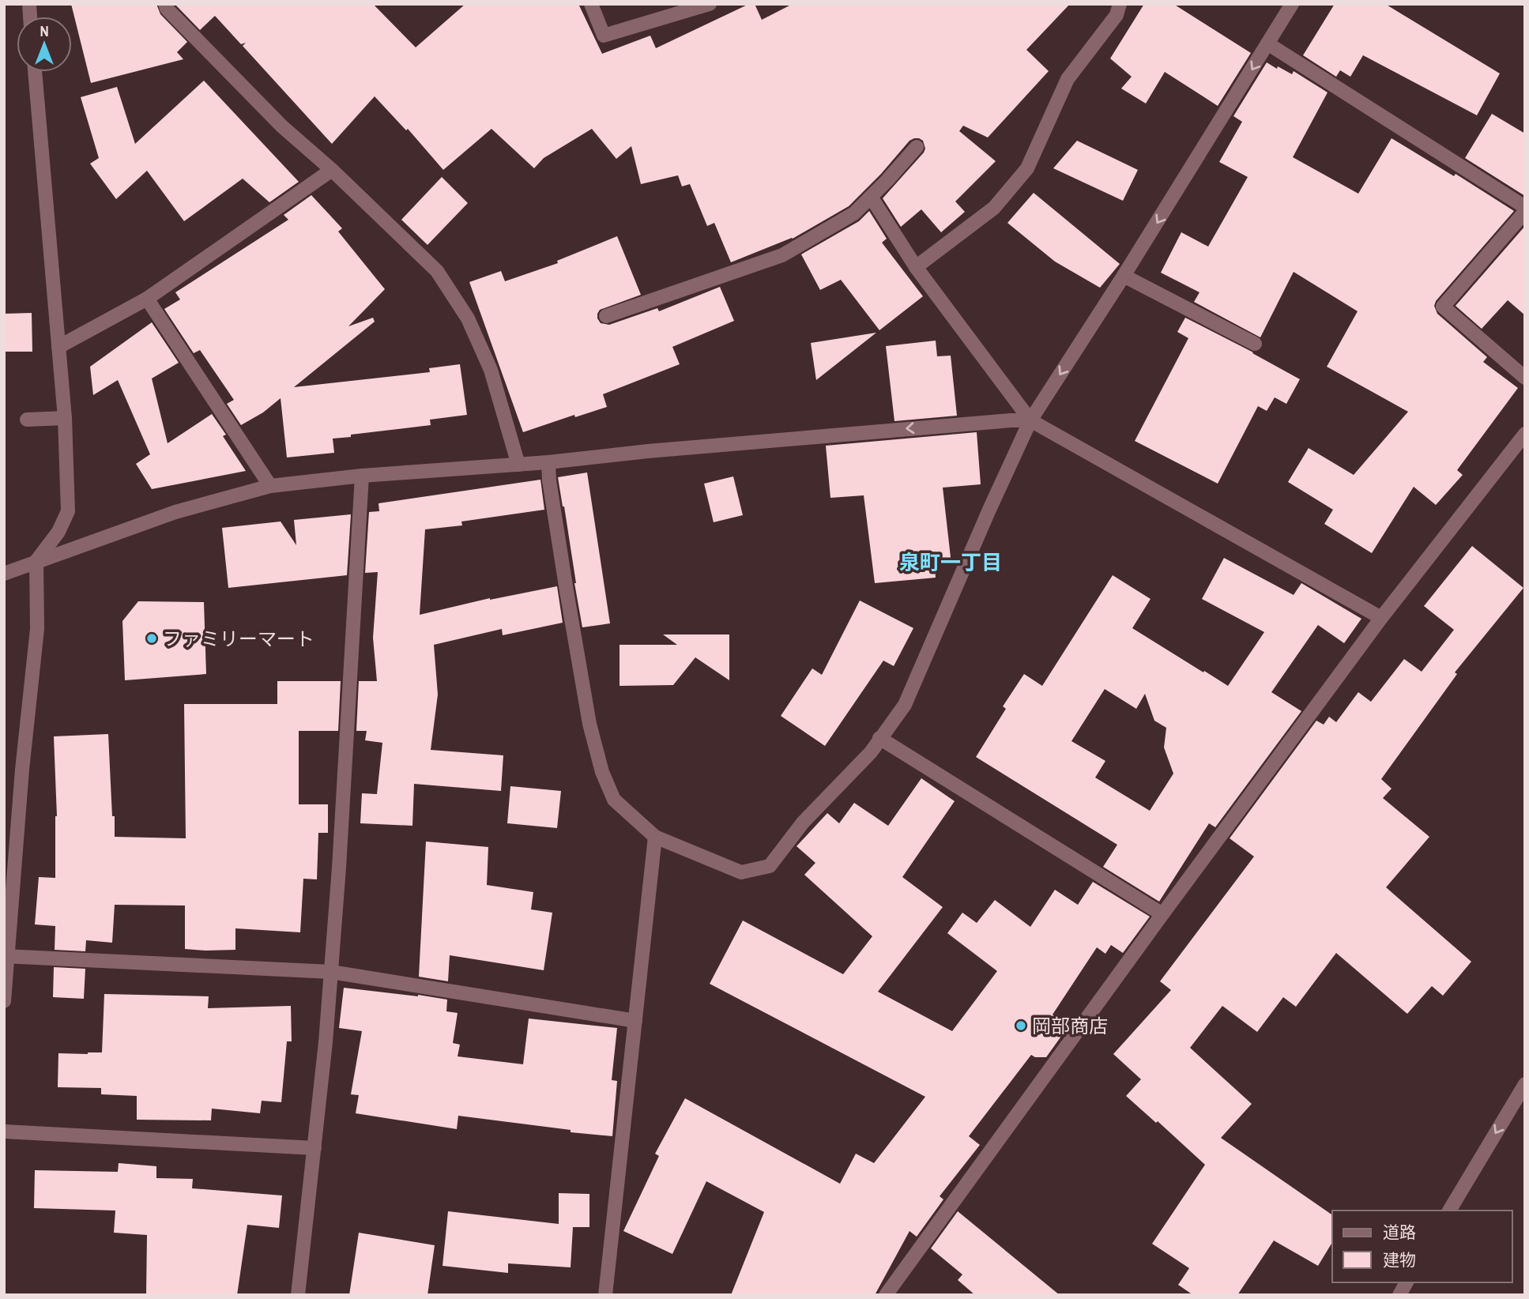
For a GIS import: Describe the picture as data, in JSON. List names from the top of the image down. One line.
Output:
{"districts":["泉町一丁目"],"places":["ファミリーマート","岡部商店"],"legend":["道路","建物"],"north":"top"}
